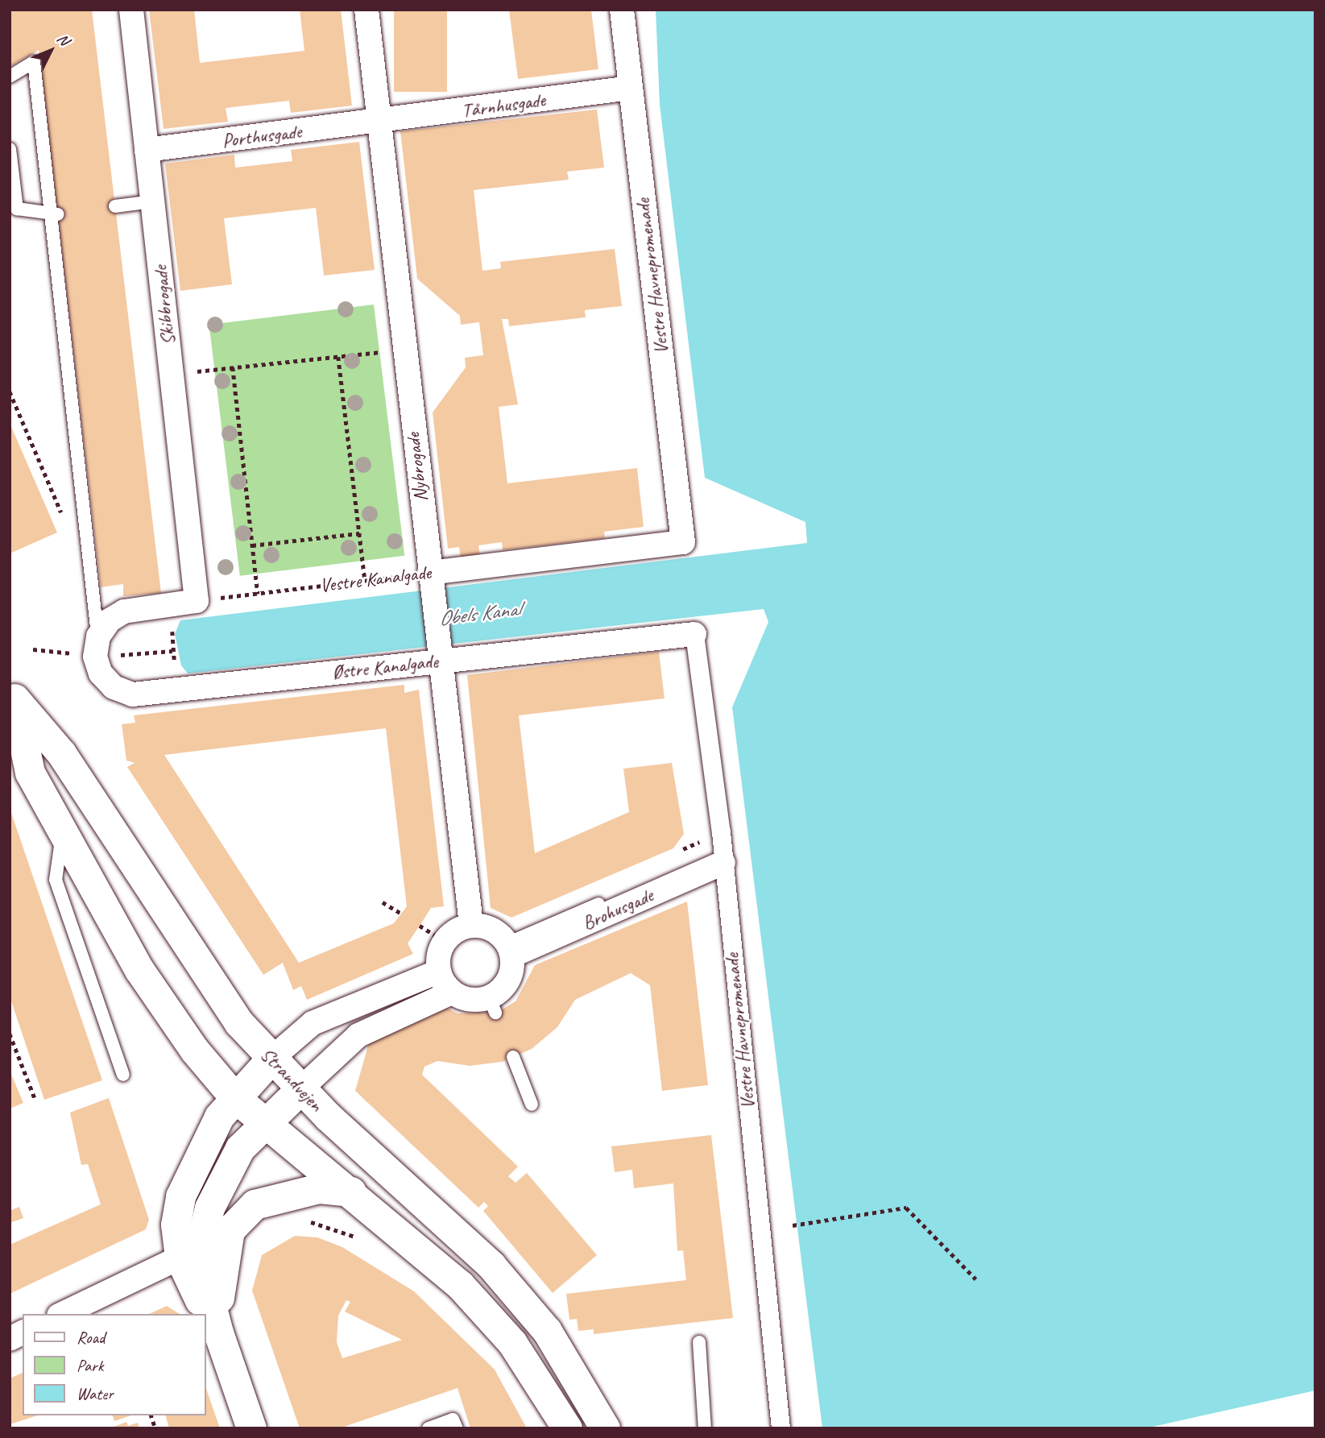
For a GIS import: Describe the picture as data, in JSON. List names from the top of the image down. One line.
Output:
{"streets":{"street":["Tårnhusgade","Porthusgade","Vestre Havnepromenade","Skibbrogade","Nybrogade","Vestre Kanalgade","Østre Kanalgade","Brohusgade","Strandvejen"]},"crossings":[["Tårnhusgade","Porthusgade"],["Tårnhusgade","Vestre Havnepromenade"],["Tårnhusgade","Nybrogade"],["Porthusgade","Skibbrogade"],["Porthusgade","Nybrogade"],["Vestre Havnepromenade","Vestre Kanalgade"],["Vestre Havnepromenade","Østre Kanalgade"],["Vestre Havnepromenade","Brohusgade"],["Skibbrogade","Vestre Kanalgade"],["Nybrogade","Vestre Kanalgade"],["Nybrogade","Østre Kanalgade"],["Nybrogade","Brohusgade"]],"water":["Obels Kanal"],"legend":["Road","Park","Water"],"north":"top right"}
